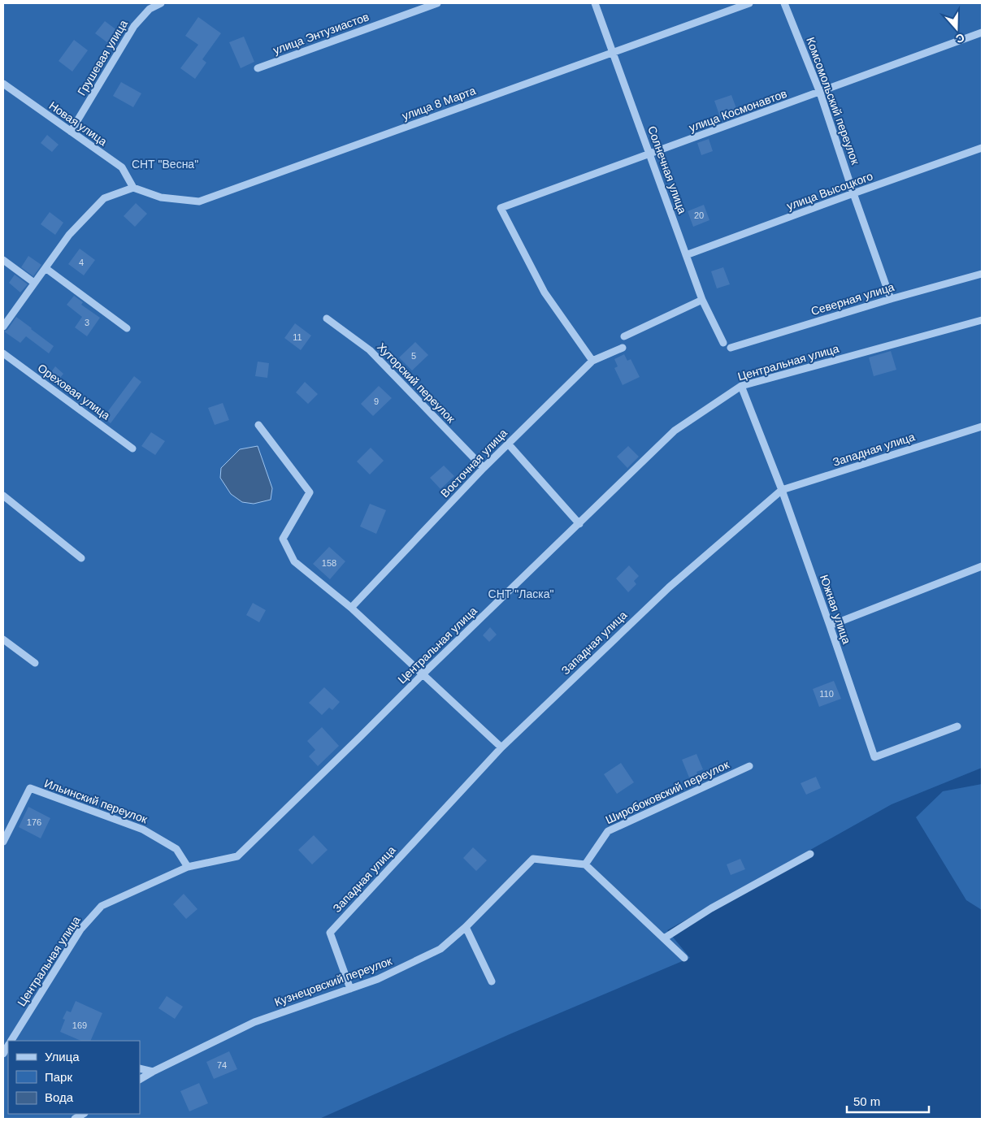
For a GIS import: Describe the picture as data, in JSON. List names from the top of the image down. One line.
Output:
{"streets":{"street":["улица Энтузиастов","Грушевая улица","Комсомольский переулок","улица 8 Марта","улица Космонавтов","Новая улица","Солнечная улица","улица Высоцкого","Северная улица","Центральная улица","Хуторский переулок","Ореховая улица","Западная улица","Восточная улица","Южная улица","Широбоковский переулок","Ильинский переулок","Кузнецовский переулок"]},"crossings":[["Грушевая улица","Новая улица"],["Комсомольский переулок","улица Космонавтов"],["Комсомольский переулок","улица Высоцкого"],["Комсомольский переулок","Северная улица"],["улица 8 Марта","Новая улица"],["улица 8 Марта","Солнечная улица"],["улица Космонавтов","Солнечная улица"],["улица Космонавтов","Восточная улица"],["Солнечная улица","улица Высоцкого"],["Центральная улица","Южная улица"],["Центральная улица","Ильинский переулок"],["Хуторский переулок","Восточная улица"],["Западная улица","Южная улица"],["Западная улица","Кузнецовский переулок"],["Широбоковский переулок","Кузнецовский переулок"]],"parks":["СНТ \"Весна\"","СНТ \"Ласка\""],"house_numbers":["20","4","3","11","5","9","158","110","176","169","74"],"legend":["Улица","Парк","Вода"],"scale_bar":"50 m","north":"bottom"}
